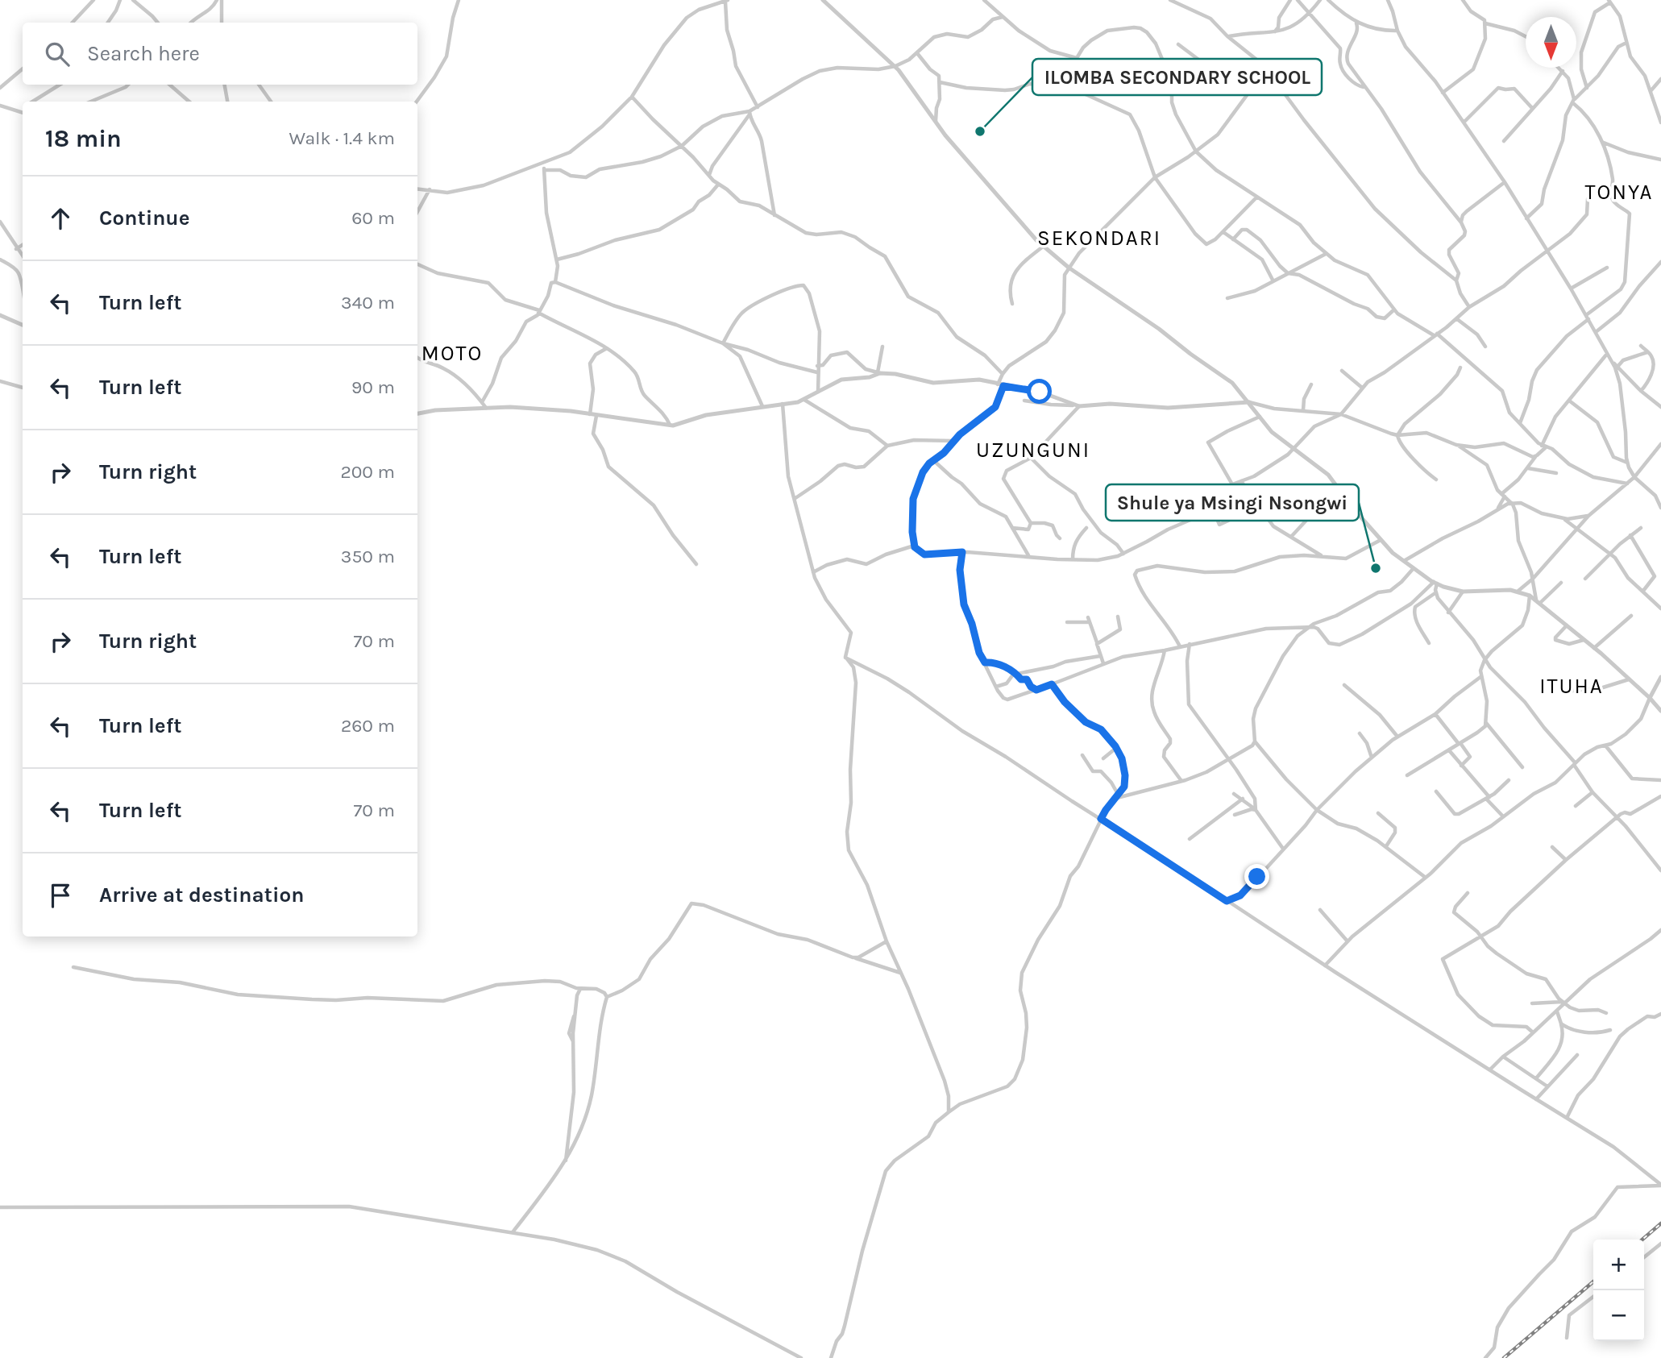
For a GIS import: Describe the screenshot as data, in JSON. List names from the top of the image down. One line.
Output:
{"districts":["TONYA","SEKONDARI","MOTO","UZUNGUNI","ITUHA"],"places":["ILOMBA SECONDARY SCHOOL","Shule ya Msingi Nsongwi"],"north":"bottom","page":{"search":"Search here","heading":["18 min","Walk · 1.4 km"],"list":[["Continue","60 m"],["Turn left","340 m"],["Turn left","90 m"],["Turn right","200 m"],["Turn left","350 m"],["Turn right","70 m"],["Turn left","260 m"],["Turn left","70 m"],"Arrive at destination"],"map_buttons":["+","−"]}}
